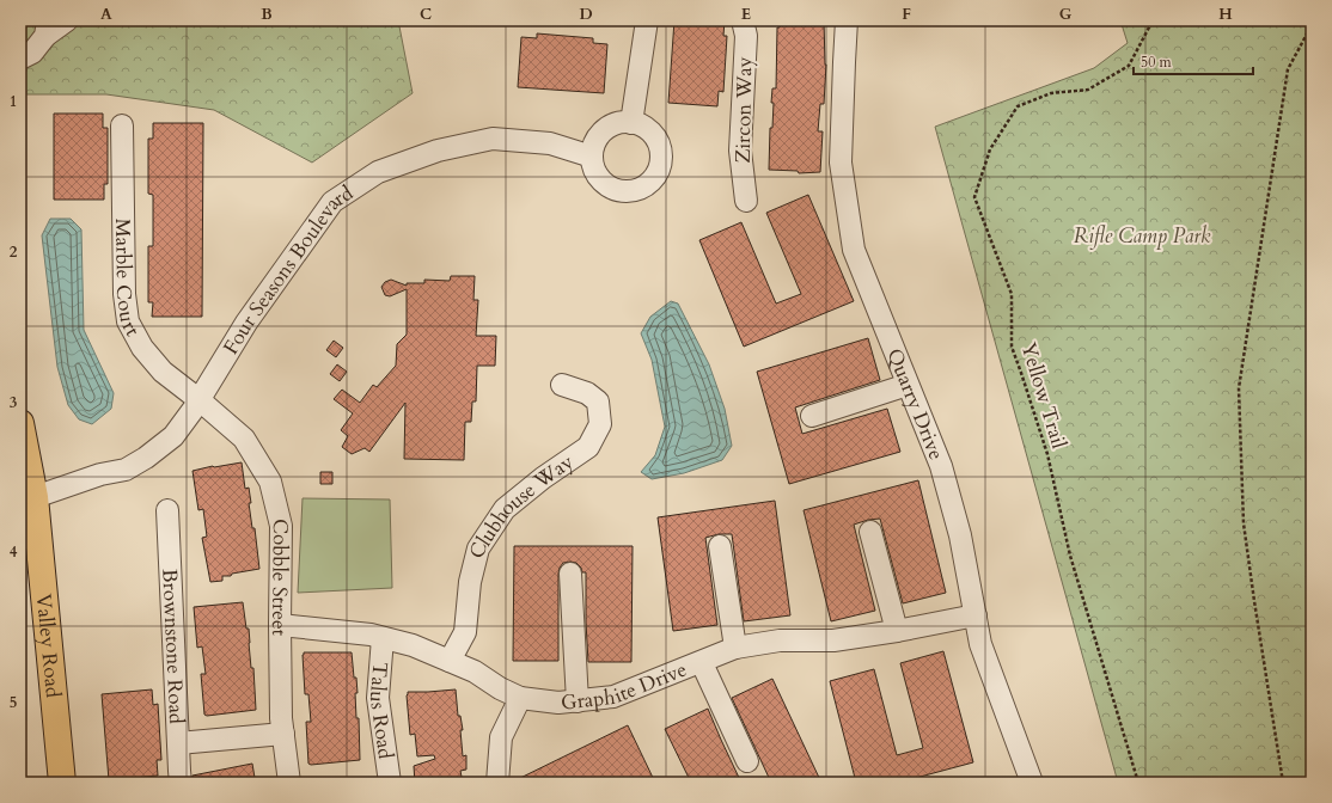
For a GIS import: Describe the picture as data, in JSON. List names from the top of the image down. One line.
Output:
{"streets":{"main road":["Valley Road"],"street":["Zircon Way","Four Seasons Boulevard","Marble Court","Quarry Drive","Clubhouse Way","Cobble Street","Brownstone Road","Graphite Drive","Talus Road"],"path":["Yellow Trail"]},"crossings":[["Four Seasons Boulevard","Marble Court"],["Four Seasons Boulevard","Cobble Street"],["Four Seasons Boulevard","Valley Road"],["Marble Court","Cobble Street"],["Quarry Drive","Graphite Drive"],["Clubhouse Way","Graphite Drive"],["Cobble Street","Graphite Drive"],["Graphite Drive","Talus Road"]],"parks":["Rifle Camp Park"],"scale_bar":"50 m","grid":{"columns":["A","B","C","D","E","F","G","H"],"rows":["1","2","3","4","5"]}}
